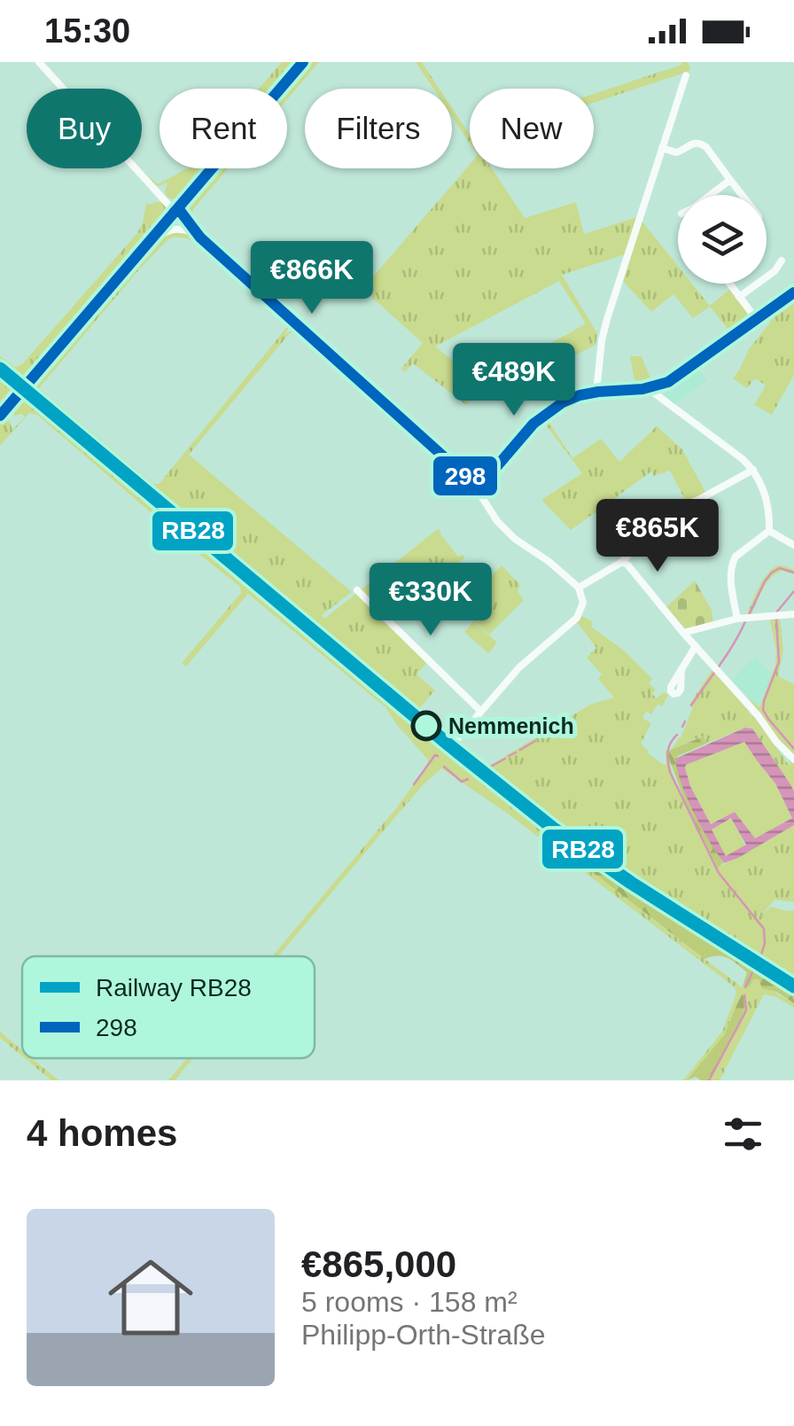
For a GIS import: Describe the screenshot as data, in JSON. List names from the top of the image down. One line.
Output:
{"places":["Nemmenich"],"lines":["transit line 298","rail line RB28"],"legend":["Railway RB28","298"],"page":{"status":"15:30","chip":["Buy","Rent","Filters","New"],"price":["€866K","€489K","€865K","€330K"],"heading":"4 homes","list":[{"name":"€865,000","note":"5 rooms · 158 m² · Philipp-Orth-Straße"}]}}
